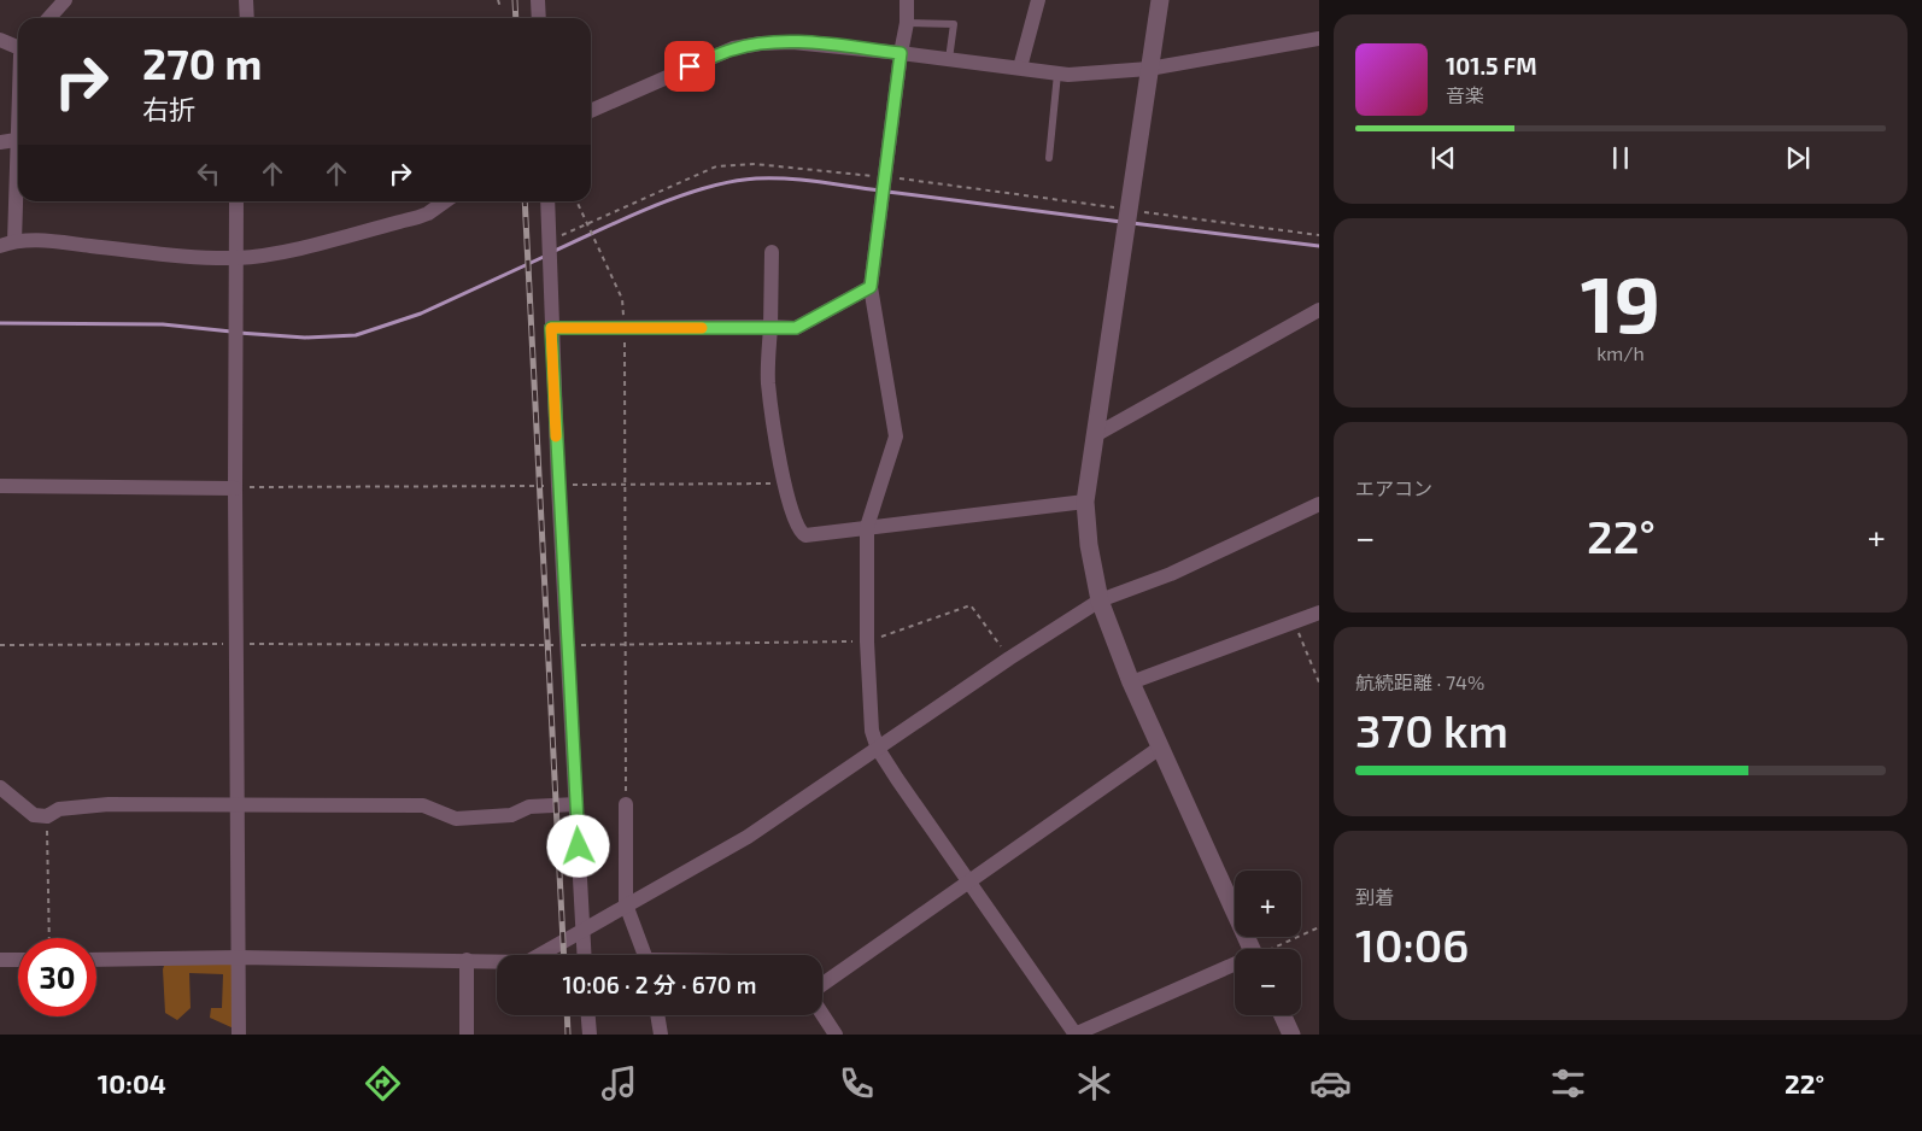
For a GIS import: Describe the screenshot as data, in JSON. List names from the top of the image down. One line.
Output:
{"page":{"turn":["270 m","右折"],"song":["101.5 FM","音楽"],"tile":[["19","km/h"],"エアコン",["航続距離 · 74%","370 km"],["到着","10:06"]],"heat":["−","22°","+"],"map_buttons":["+","−"],"limit":"30","trip":"10:06 · 2 分 · 670 m","tabs":["10:04","22°"]}}
